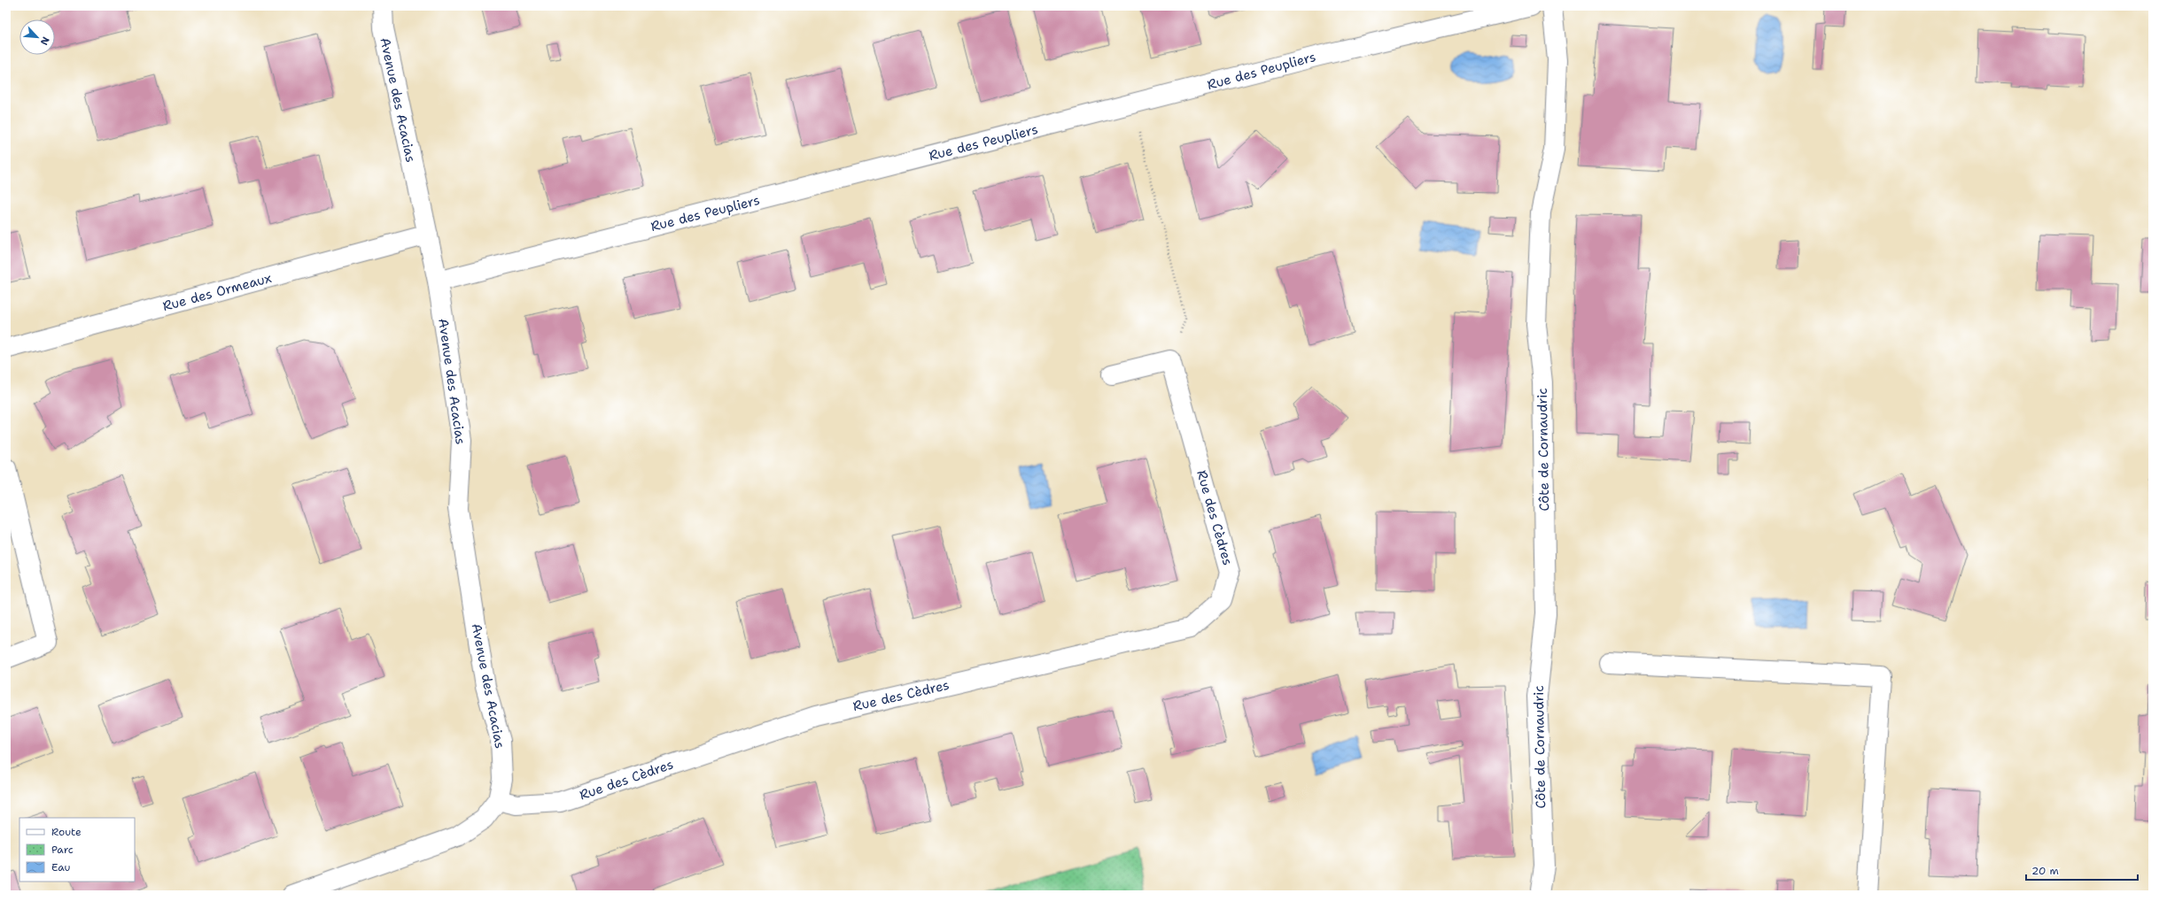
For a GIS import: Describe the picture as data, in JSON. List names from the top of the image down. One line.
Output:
{"streets":{"street":["Rue des Peupliers","Avenue des Acacias","Rue des Ormeaux","Côte de Cornaudric","Rue des Cèdres"]},"crossings":[["Rue des Peupliers","Avenue des Acacias"],["Avenue des Acacias","Rue des Ormeaux"],["Avenue des Acacias","Rue des Cèdres"]],"legend":["Route","Parc","Eau"],"scale_bar":"20 m","north":"bottom right"}
